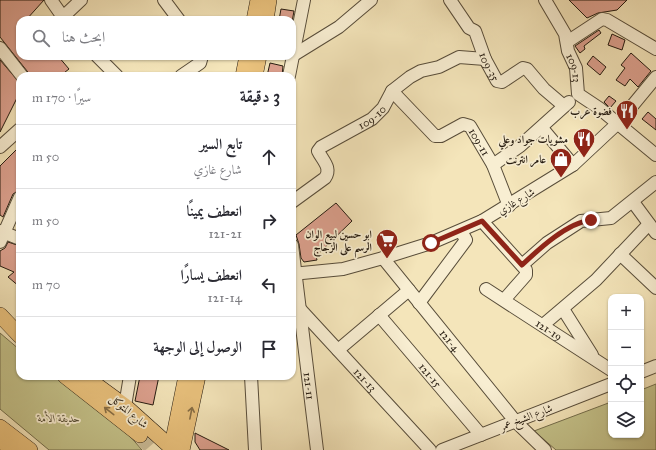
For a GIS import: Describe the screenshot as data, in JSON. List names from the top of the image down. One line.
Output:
{"streets":{"main road":["شارع المتوكل"],"street":["109-35","109-13","109-10","109-11","شارع غازي","121-19","121-4","121-15","121-13","121-11","شارع الشيخ عمر"]},"crossings":[["109-35","109-10"],["109-13","شارع غازي"],["109-10","109-11"],["109-11","شارع غازي"],["شارع غازي","121-4"],["121-4","شارع الشيخ عمر"],["121-15","شارع الشيخ عمر"],["121-13","121-11"]],"parks":["حديقة الأمة"],"places":{"restaurant":["فضوة عرب","مشويات جواد وعلي"],"shop":["عامر انترنت"],"supermarket":["ابو حسين لبيع الوان الرسم على الزجاج"]},"page":{"search":"ابحث هنا","heading":["3 دقيقة","سيرًا · 170 m"],"list":[["تابع السير","شارع غازي","50 m"],["انعطف يمينًا","121-21","50 m"],["انعطف يسارًا","121-14","70 m"],"الوصول إلى الوجهة"],"map_buttons":["+","−"]}}
